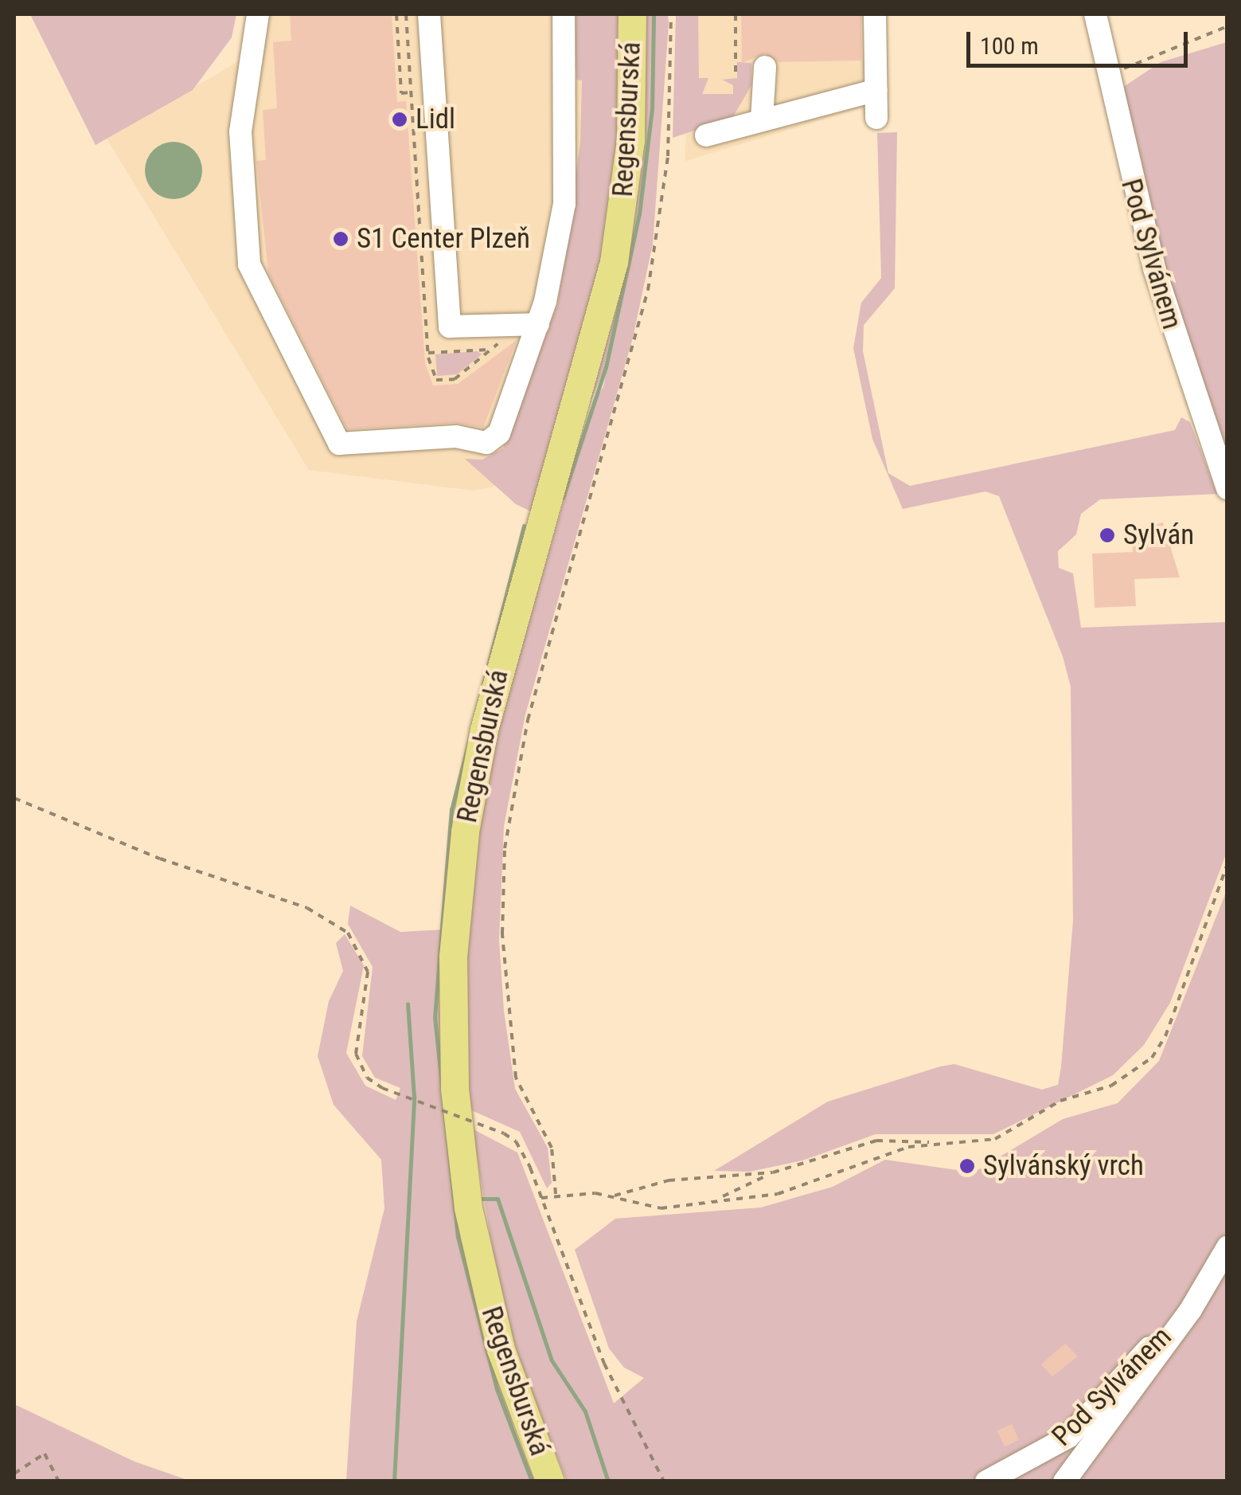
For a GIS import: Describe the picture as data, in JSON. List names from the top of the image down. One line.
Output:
{"streets":{"main road":["Regensburská"],"street":["Pod Sylvánem"]},"places":["Lidl","S1 Center Plzeň","Sylván","Sylvánský vrch"],"scale_bar":"100 m"}
